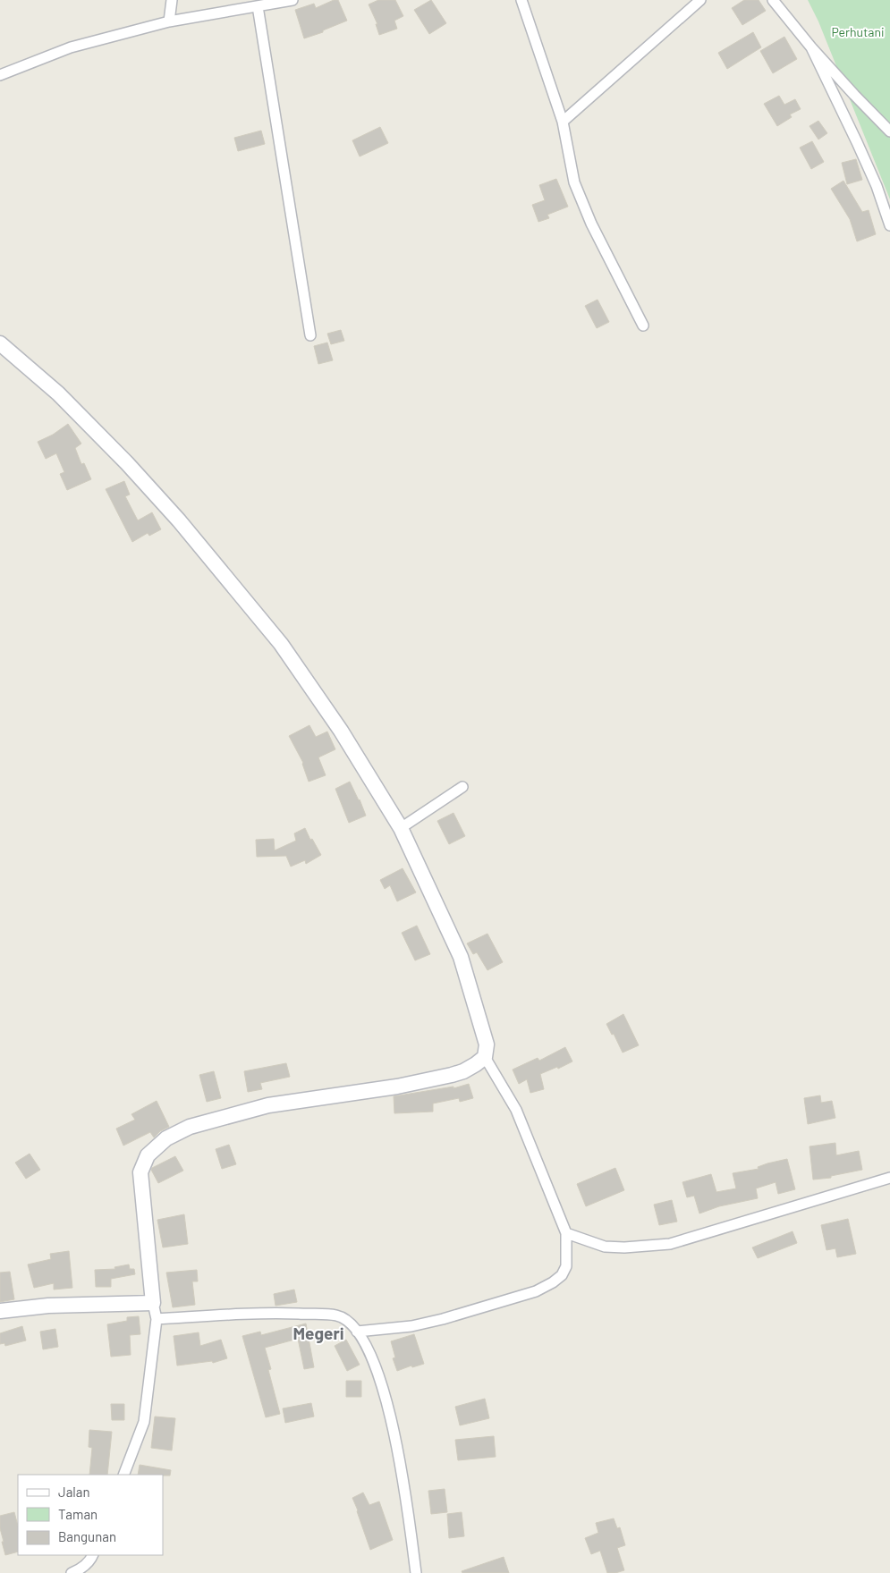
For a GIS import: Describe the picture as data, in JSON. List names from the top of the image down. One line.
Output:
{"districts":["Megeri"],"parks":["Perhutani"],"legend":["Jalan","Taman","Bangunan"]}
